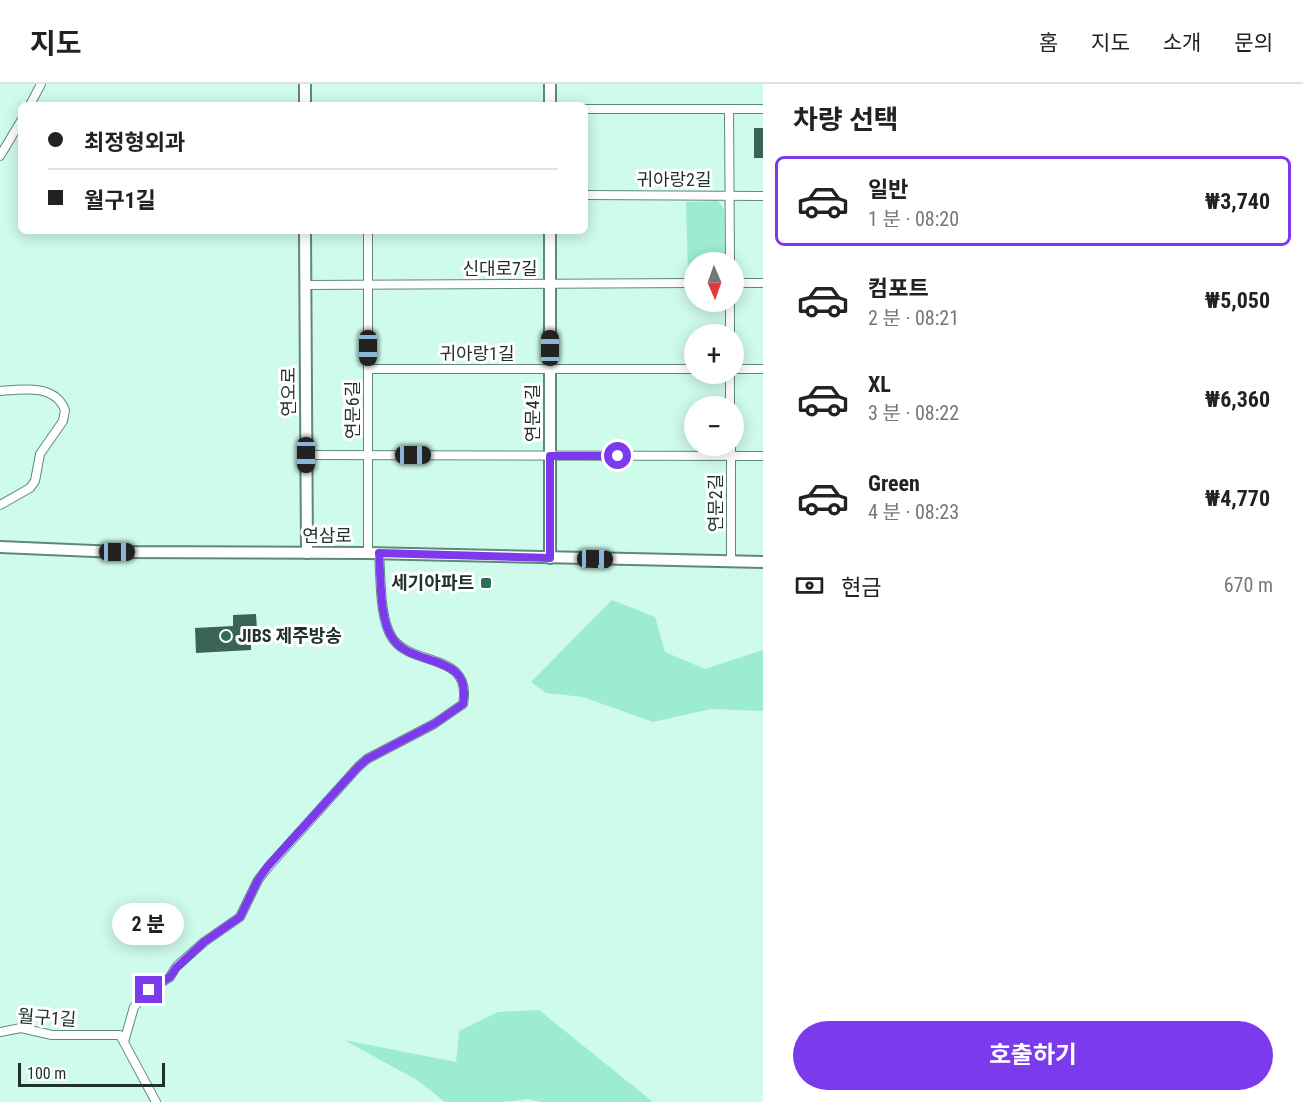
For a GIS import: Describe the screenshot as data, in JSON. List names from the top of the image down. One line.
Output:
{"streets":{"main road":["연오로","연문4길","연삼로"],"street":["귀아랑2길","신대로7길","귀아랑1길","연문6길","연문2길","월구1길"]},"crossings":[["신대로7길","연오로"],["신대로7길","연문6길"],["신대로7길","연문4길"],["귀아랑1길","연문6길"],["귀아랑1길","연문4길"],["연오로","연삼로"],["연문6길","연삼로"],["연문4길","연삼로"],["연문2길","연삼로"]],"places":{"transit":["세기아파트"],"other":["JIBS 제주방송"]},"scale_bar":"100 m","north":"bottom","page":{"header":"지도","nav":["홈","지도","소개","문의"],"heading":"차량 선택","banner":["최정형외과","월구1길"],"list":[{"name":"일반","note":"1 분 · 08:20","value":"₩3,740"},{"name":"컴포트","note":"2 분 · 08:21","value":"₩5,050"},{"name":"XL","note":"3 분 · 08:22","value":"₩6,360"},{"name":"Green","note":"4 분 · 08:23","value":"₩4,770"}],"map_buttons":["+","−"],"pay":["현금","670 m"],"bubble":"2 분","buttons":"호출하기","scale":"100 m"}}
